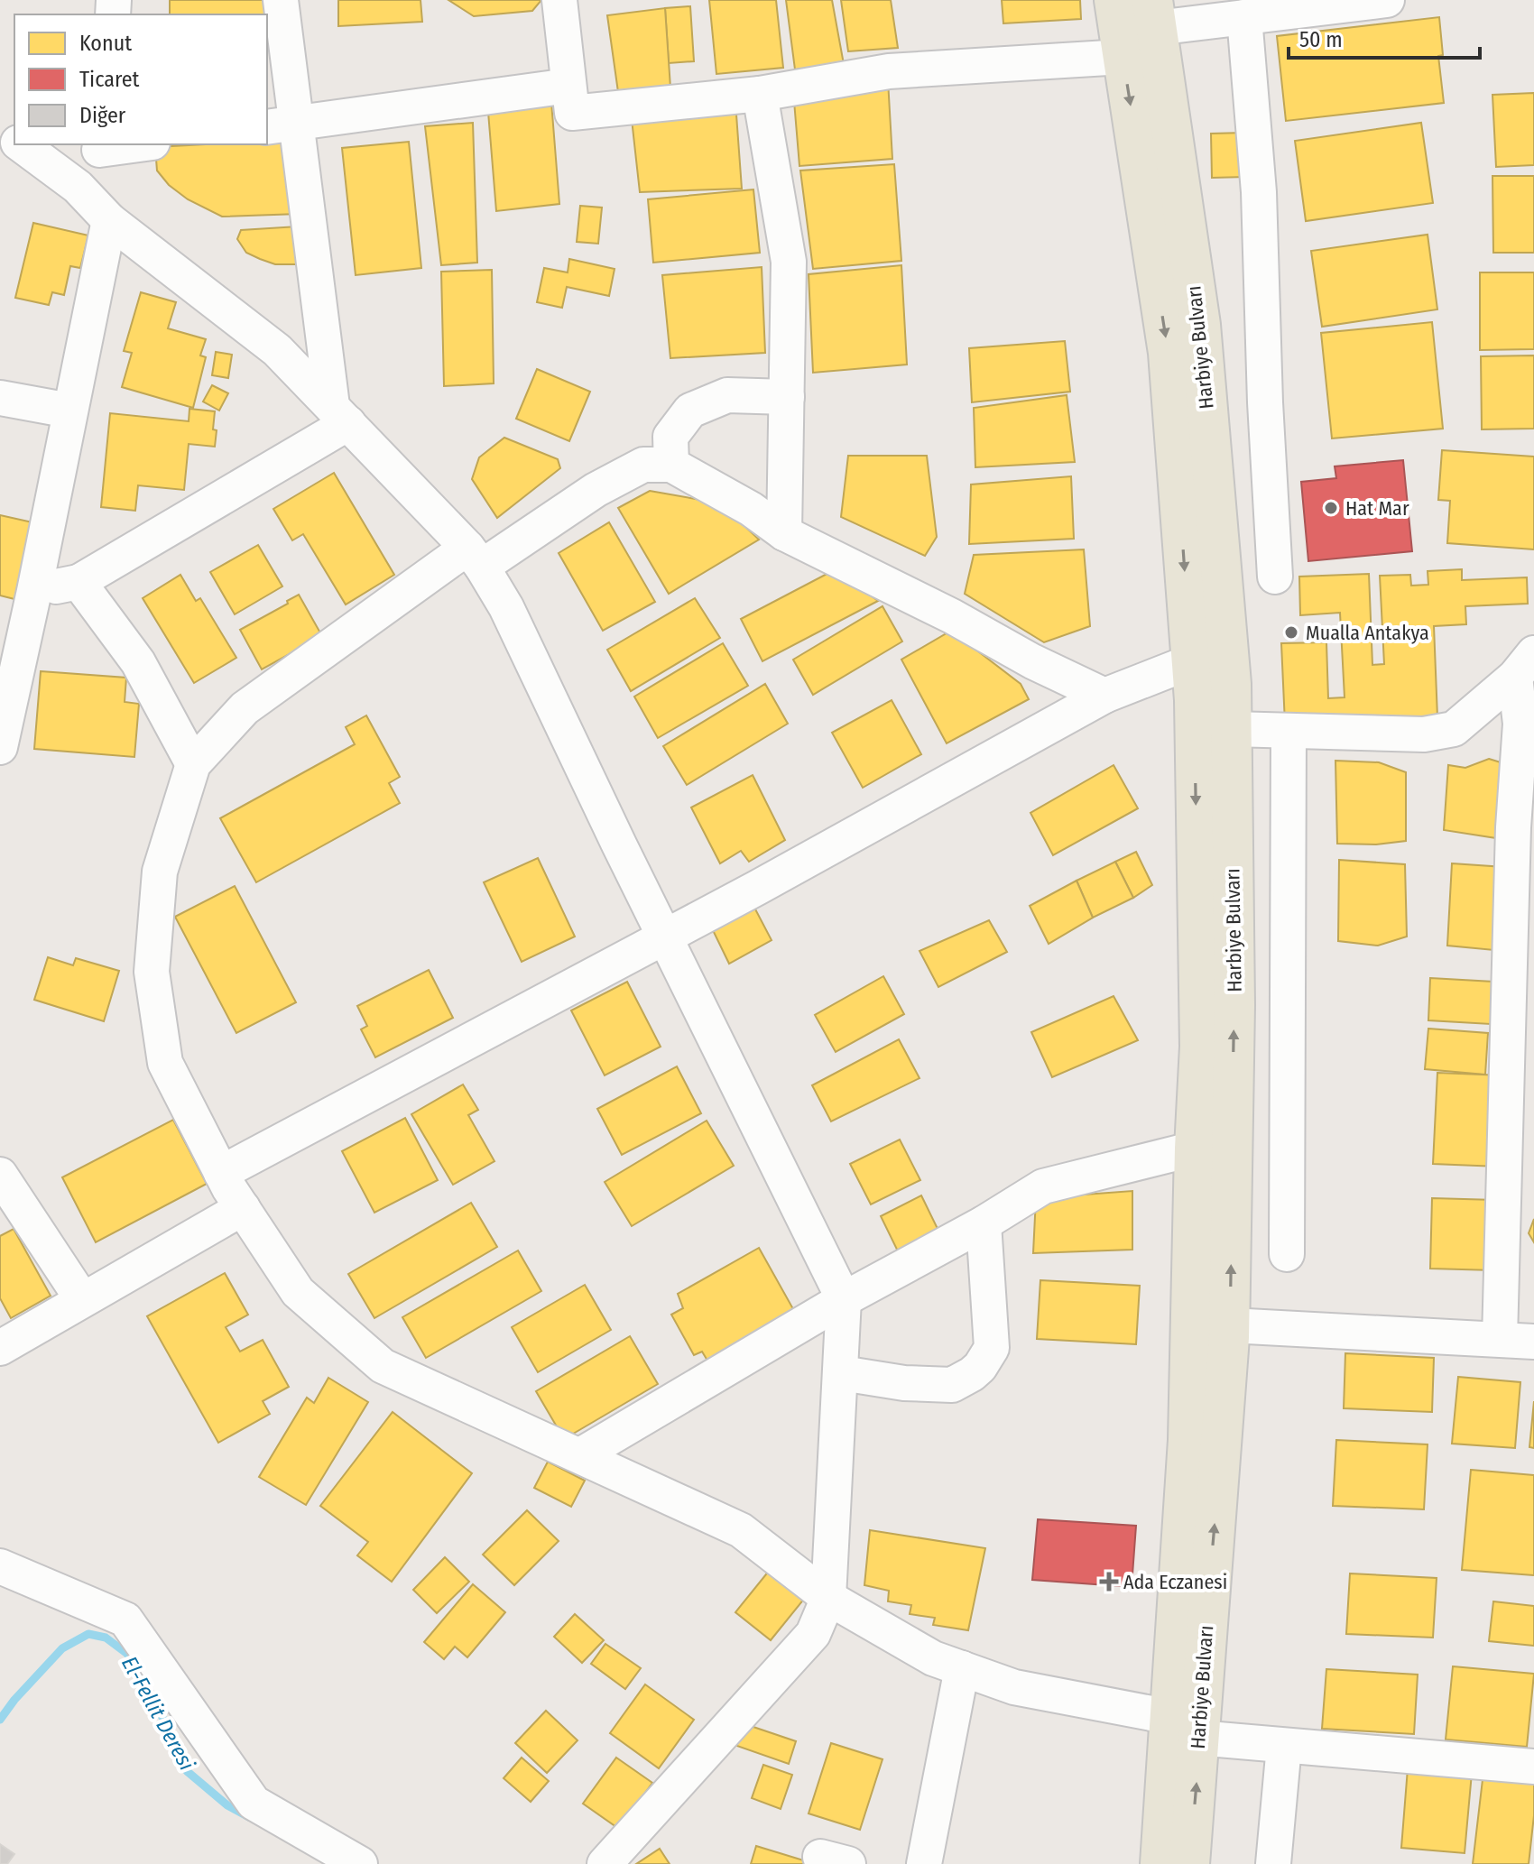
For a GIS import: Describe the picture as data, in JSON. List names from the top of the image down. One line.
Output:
{"streets":{"main road":["Harbiye Bulvarı"]},"water":["El-Fellit Deresi"],"places":{"other":["Hat Mar","Mualla Antakya"],"health":["Ada Eczanesi"]},"legend":["Konut","Ticaret","Diğer"],"scale_bar":"50 m"}
